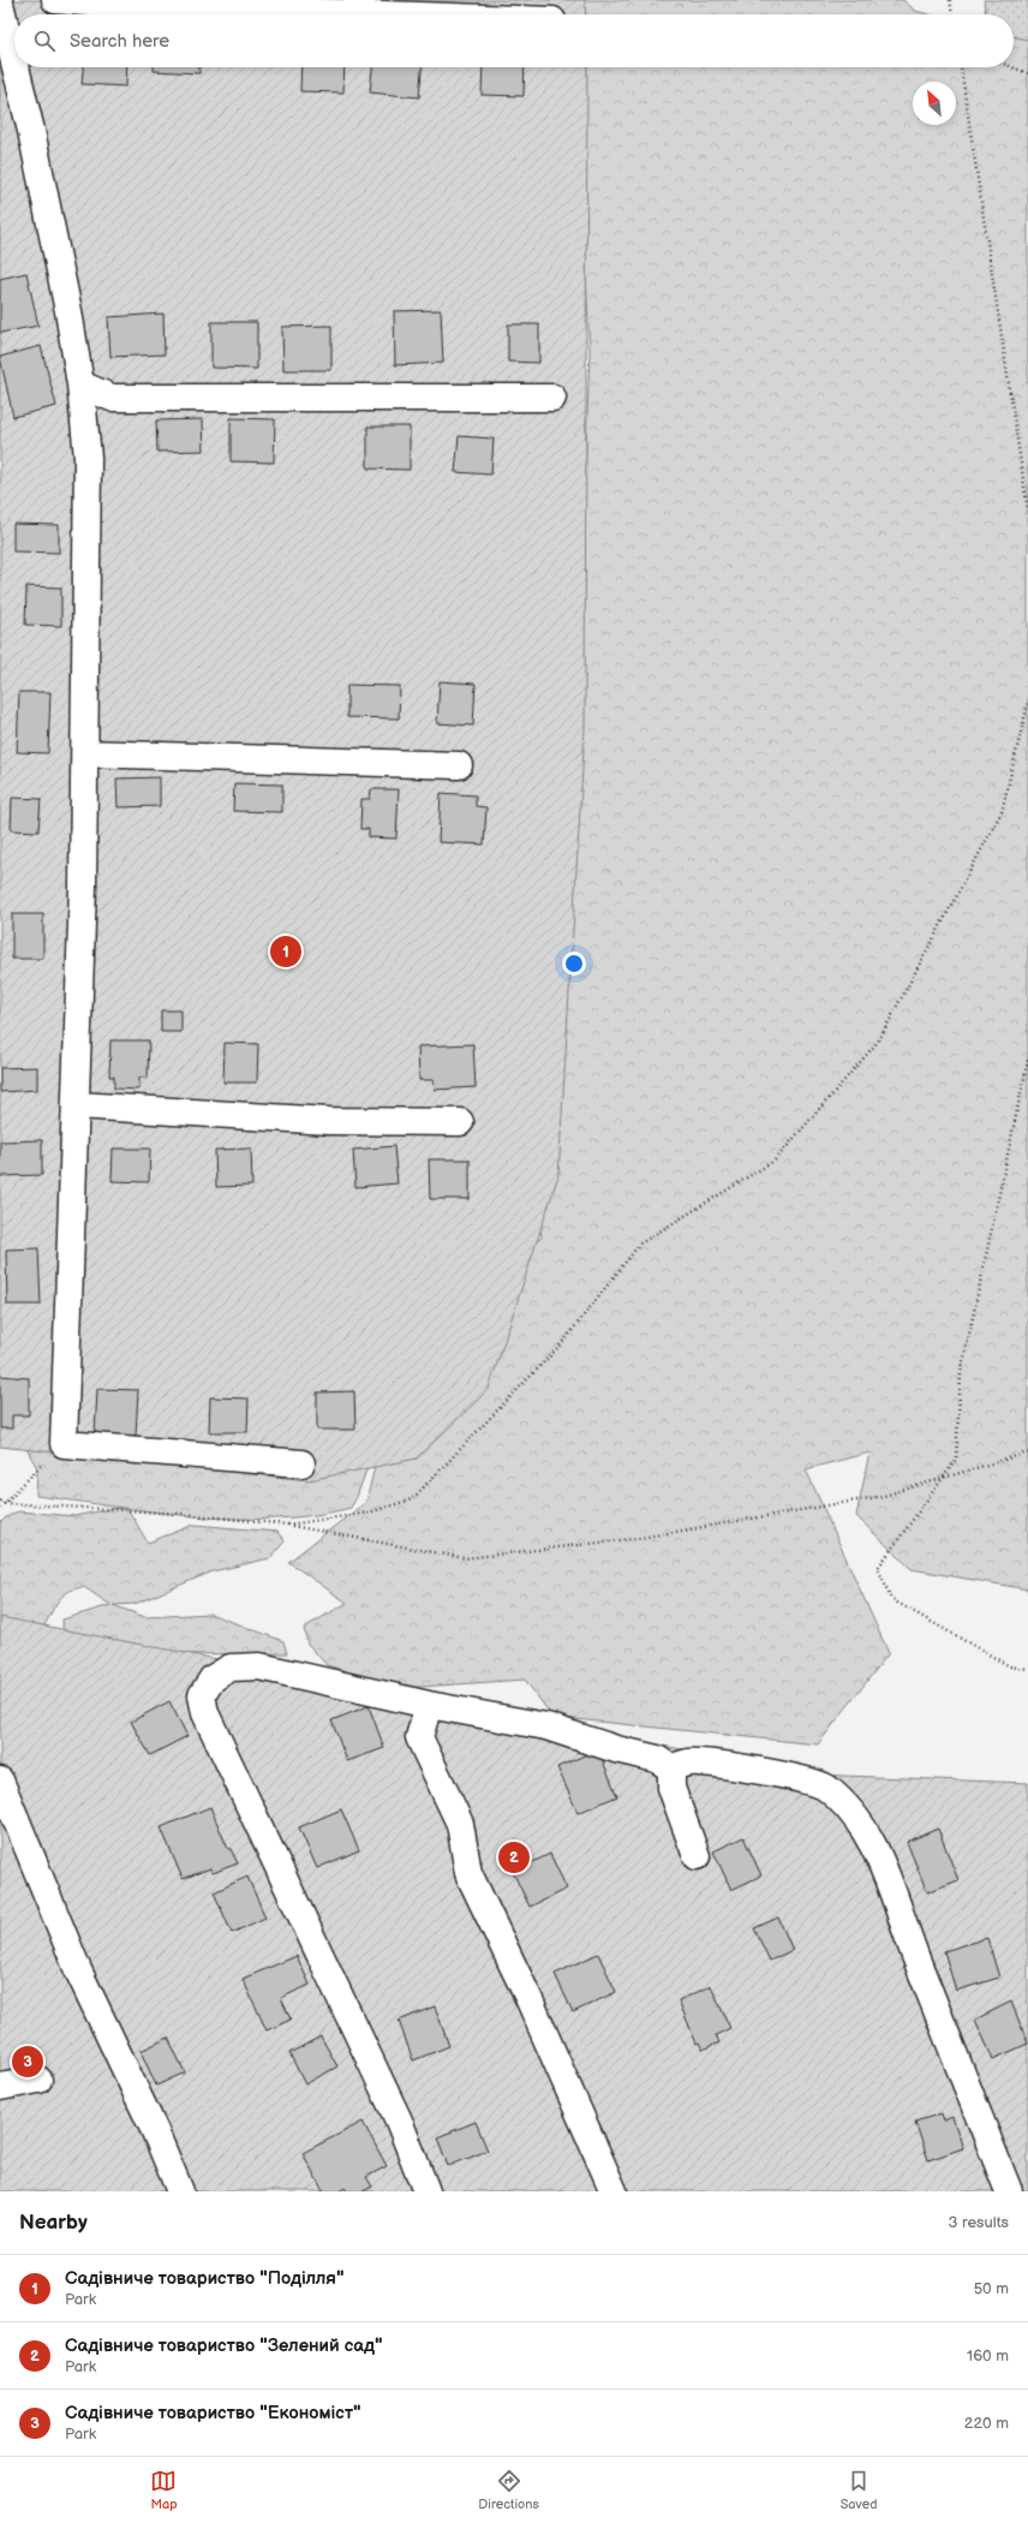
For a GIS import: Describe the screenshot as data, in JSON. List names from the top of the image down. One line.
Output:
{"north":"top left","page":{"search":"Search here","pins":["1","2","3"],"heading":["Nearby","3 results"],"list":[{"mark":"1","name":"Садівниче товариство \"Поділля\"","note":"Park","value":"50 m"},{"mark":"2","name":"Садівниче товариство \"Зелений сад\"","note":"Park","value":"160 m"},{"mark":"3","name":"Садівниче товариство \"Економіст\"","note":"Park","value":"220 m"}],"nav":["Map","Directions","Saved"]}}
